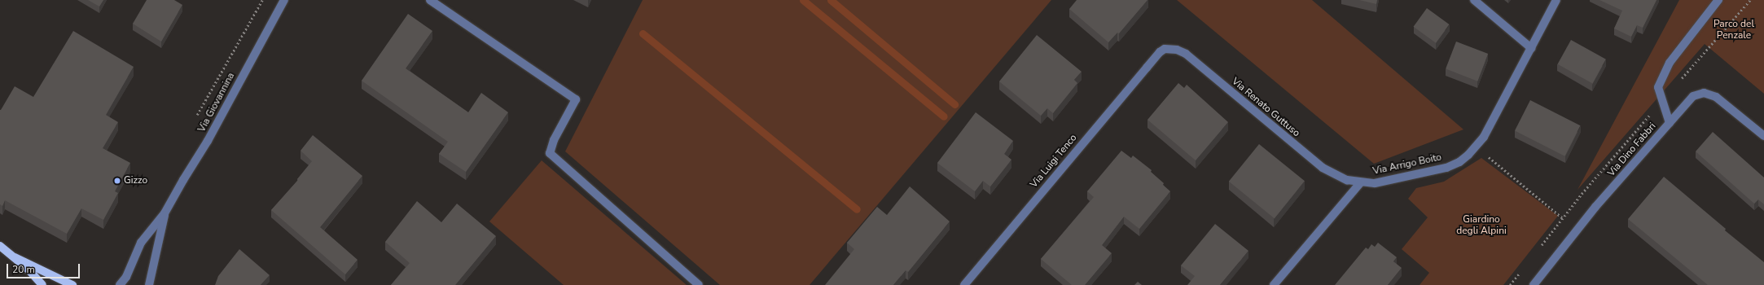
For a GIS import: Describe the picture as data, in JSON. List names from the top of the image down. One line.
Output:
{"streets":{"street":["Via Giovannina","Via Renato Guttuso","Via Dino Fabbri","Via Luigi Tenco","Via Arrigo Boito"]},"crossings":[["Via Renato Guttuso","Via Luigi Tenco"],["Via Renato Guttuso","Via Arrigo Boito"]],"parks":["Parco del Penzale","Giardino degli Alpini"],"places":["Gizzo"],"scale_bar":"20 m"}
